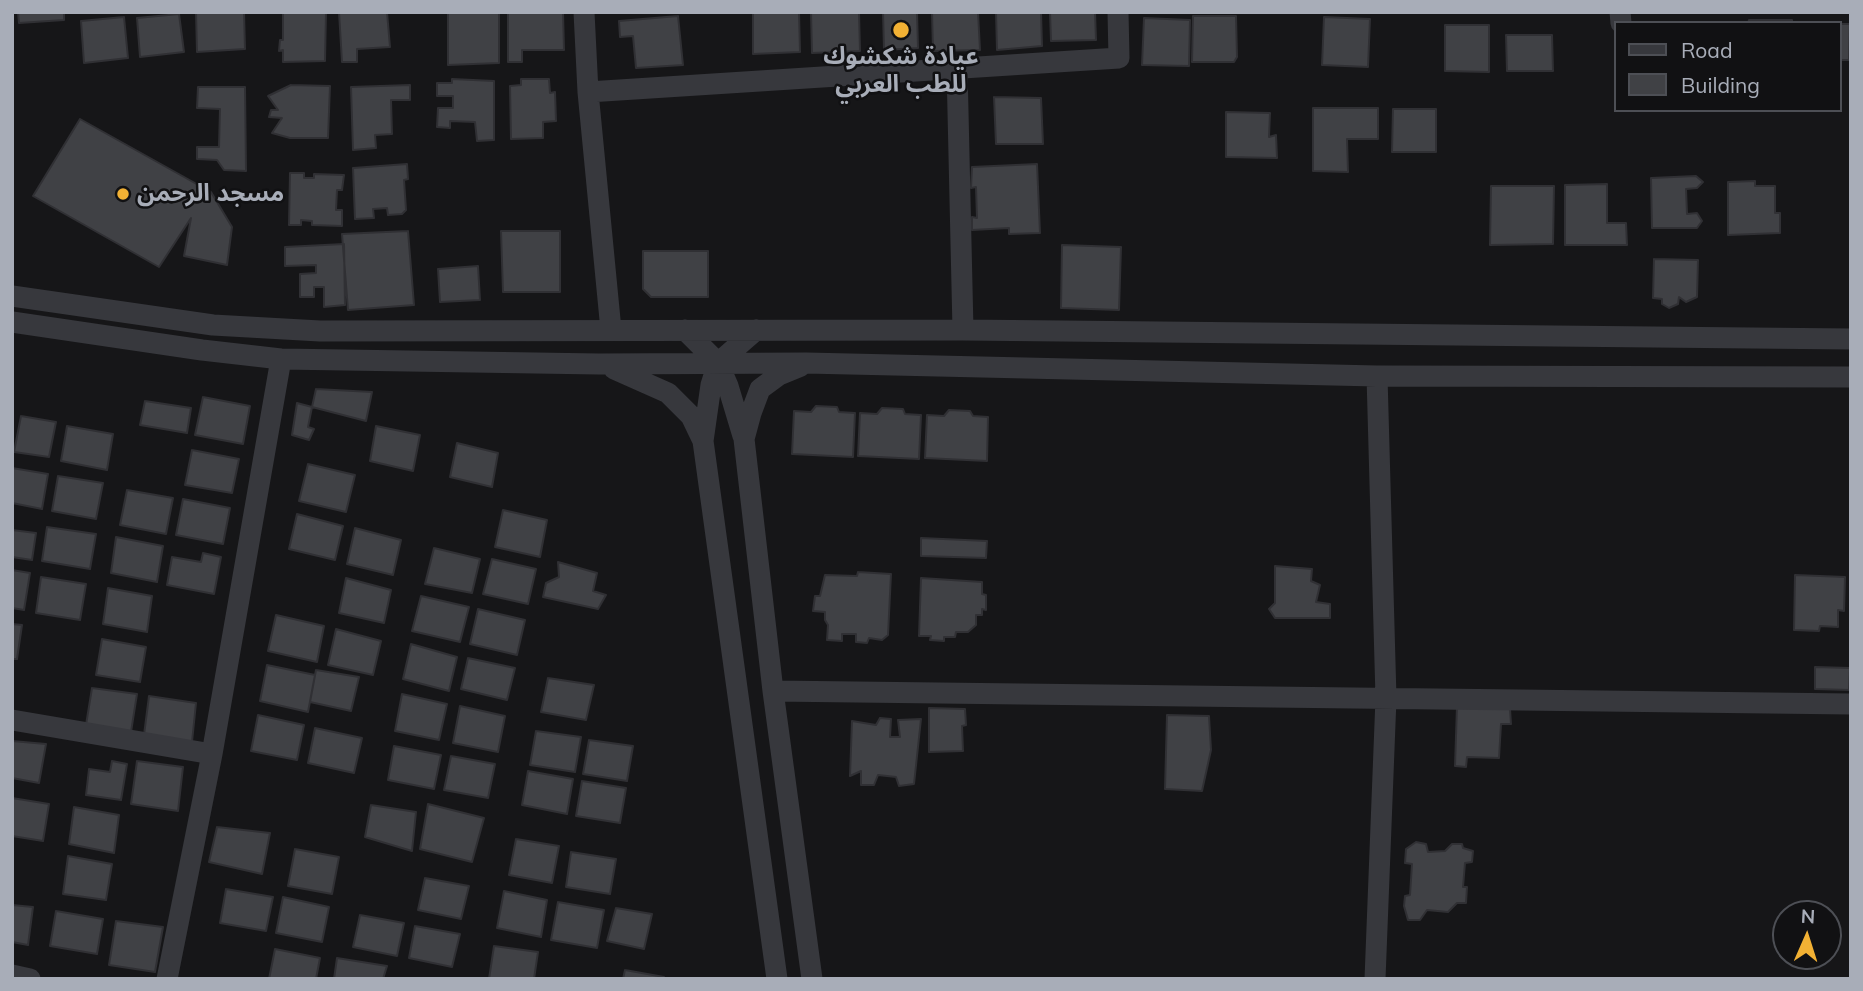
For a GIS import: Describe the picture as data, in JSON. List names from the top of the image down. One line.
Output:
{"places":["عيادة شكشوك للطب العربي","مسجد الرحمن"],"legend":["Road","Building"],"north":"top"}
